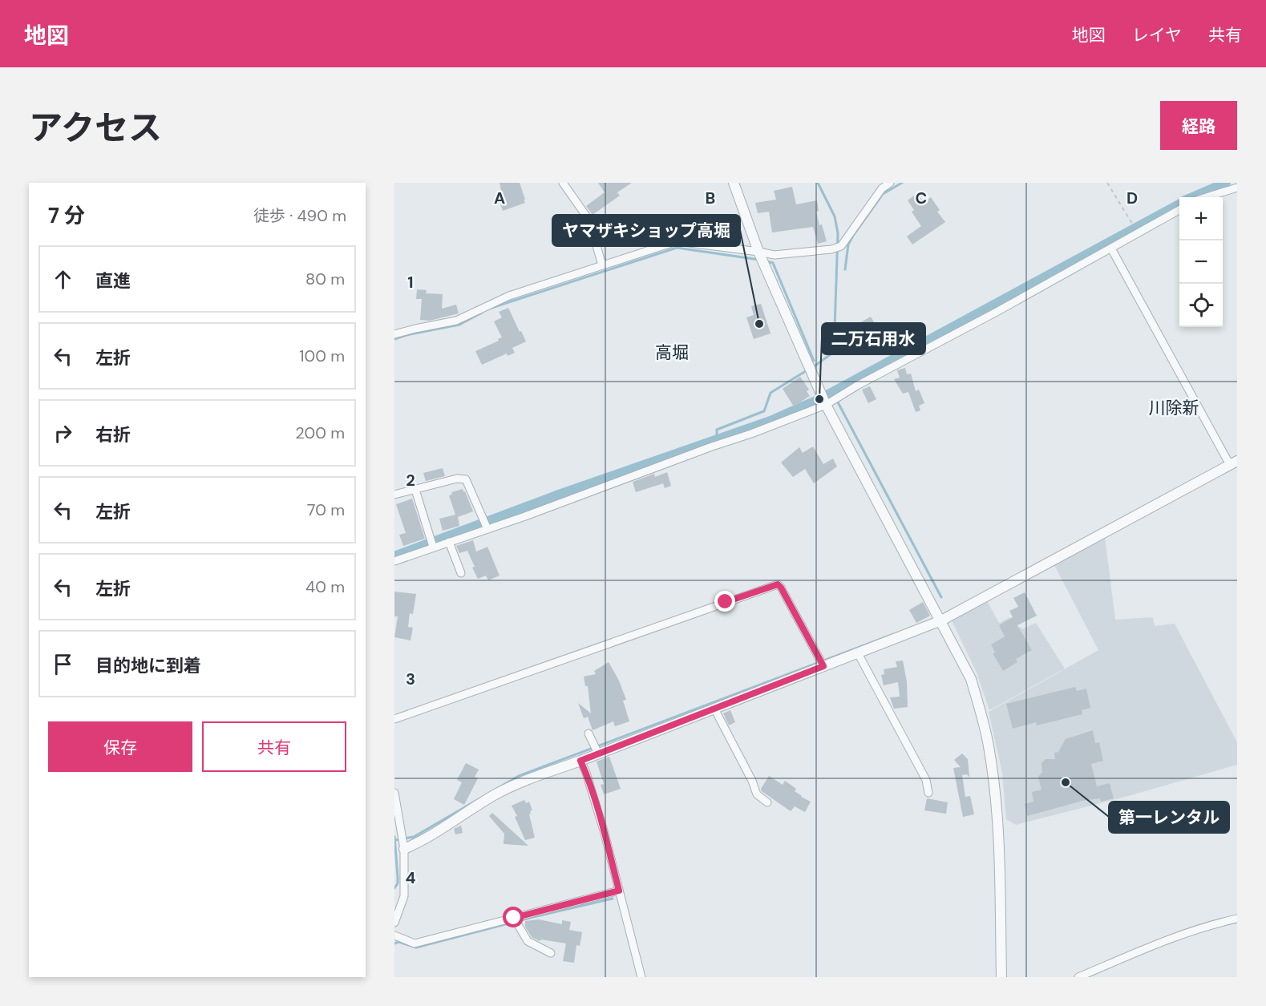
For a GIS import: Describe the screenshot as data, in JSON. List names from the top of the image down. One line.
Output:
{"districts":["高堀","川除新"],"places":["ヤマザキショップ高堀","二万石用水","第一レンタル"],"page":{"header":"地図","nav":["地図","レイヤ","共有"],"title":"アクセス","buttons":["経路",["保存","共有"]],"heading":["7 分","徒歩 · 490 m"],"map_buttons":["+","−"],"list":[["直進","80 m"],["左折","100 m"],["右折","200 m"],["左折","70 m"],["左折","40 m"],"目的地に到着"]},"grid":{"columns":["A","B","C","D"],"rows":["1","2","3","4"]}}
